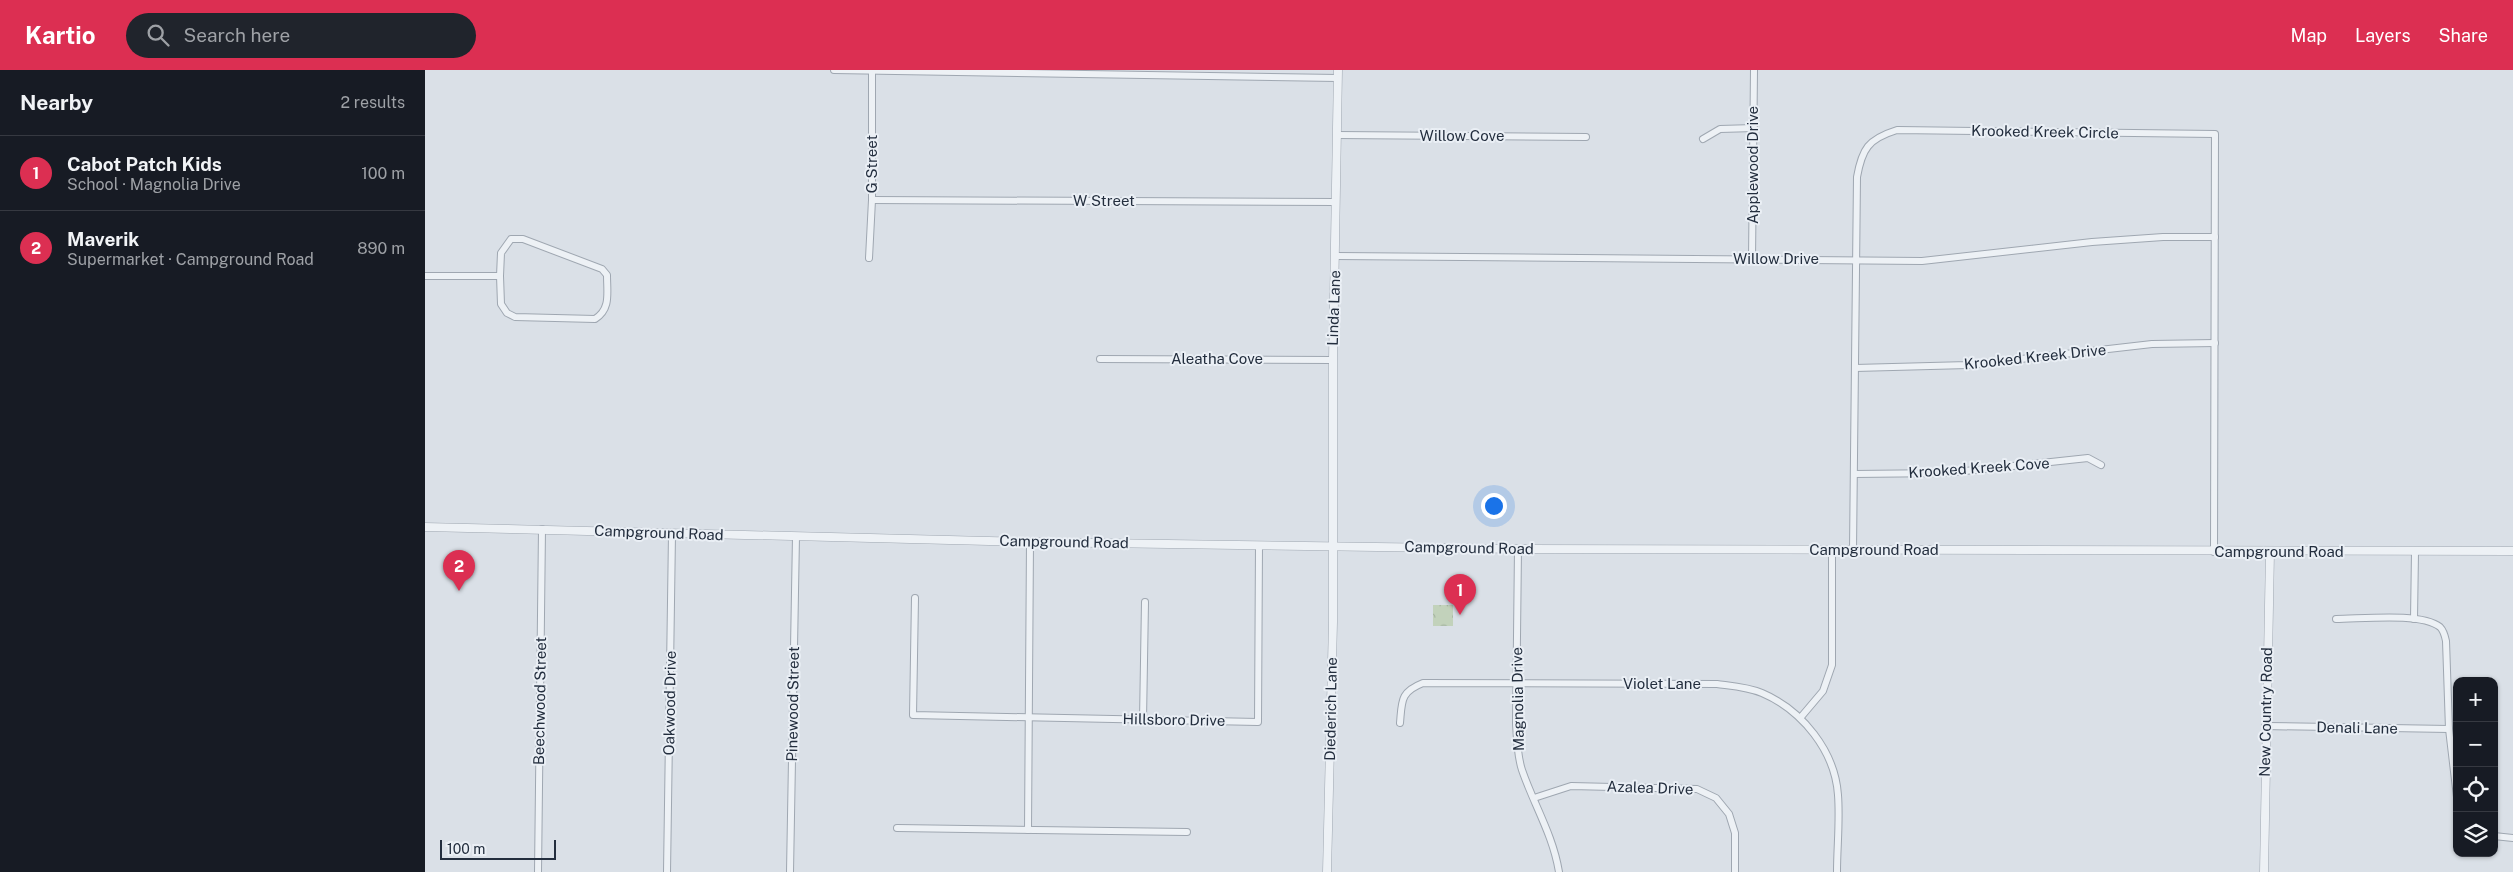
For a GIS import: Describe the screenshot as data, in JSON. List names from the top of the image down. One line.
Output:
{"streets":{"street":["Krooked Kreek Circle","Willow Cove","G Street","Applewood Drive","W Street","Willow Drive","Linda Lane","Krooked Kreek Drive","Aleatha Cove","Krooked Kreek Cove","Campground Road","Violet Lane","Magnolia Drive","Beechwood Street","Oakwood Drive","Pinewood Street","Diederich Lane","New Country Road","Hillsboro Drive","Denali Lane","Azalea Drive"]},"crossings":[["Krooked Kreek Circle","Willow Drive"],["Krooked Kreek Circle","Krooked Kreek Drive"],["Krooked Kreek Circle","Krooked Kreek Cove"],["Krooked Kreek Circle","Campground Road"],["Willow Cove","Linda Lane"],["G Street","W Street"],["Applewood Drive","Willow Drive"],["W Street","Linda Lane"],["Willow Drive","Linda Lane"],["Linda Lane","Aleatha Cove"],["Linda Lane","Campground Road"],["Linda Lane","Diederich Lane"],["Campground Road","Magnolia Drive"],["Campground Road","Beechwood Street"],["Campground Road","Oakwood Drive"],["Campground Road","Pinewood Street"],["Campground Road","Diederich Lane"],["Campground Road","New Country Road"],["Campground Road","Hillsboro Drive"],["Violet Lane","Magnolia Drive"],["Magnolia Drive","Azalea Drive"],["New Country Road","Denali Lane"]],"scale_bar":"100 m","page":{"header":"Kartio","search":"Search here","nav":["Map","Layers","Share"],"heading":["Nearby","2 results"],"list":[{"mark":"1","name":"Cabot Patch Kids","note":"School · Magnolia Drive","value":"100 m"},{"mark":"2","name":"Maverik","note":"Supermarket · Campground Road","value":"890 m"}],"pins":["2","1"],"map_buttons":["+","−"],"scale":"100 m"}}
